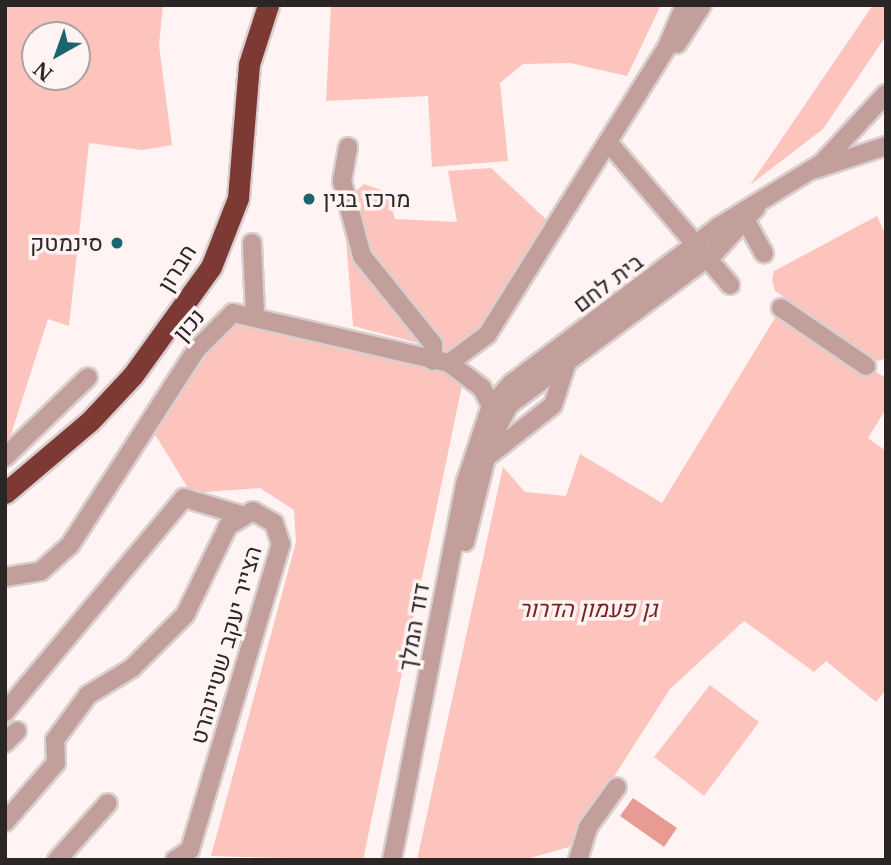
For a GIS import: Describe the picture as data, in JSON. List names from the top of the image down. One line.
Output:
{"streets":{"highway":["חברון"],"street":["בית לחם","נכון","דוד המלך","הצייר יעקב שטיינהרט"]},"crossings":[["בית לחם","דוד המלך"]],"parks":["גן פעמון הדרור"],"places":["מרכז בגין","סינמטק"],"north":"bottom left"}
